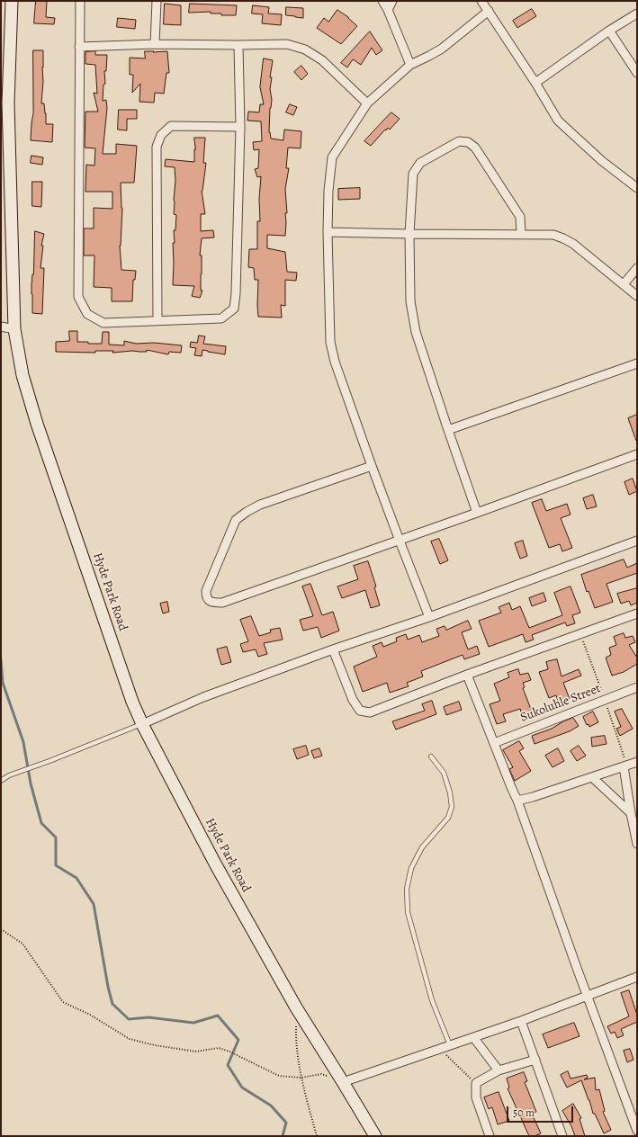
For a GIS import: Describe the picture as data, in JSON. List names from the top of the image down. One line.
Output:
{"streets":{"street":["Hyde Park Road","Sukoluhle Street"]},"scale_bar":"50 m"}
